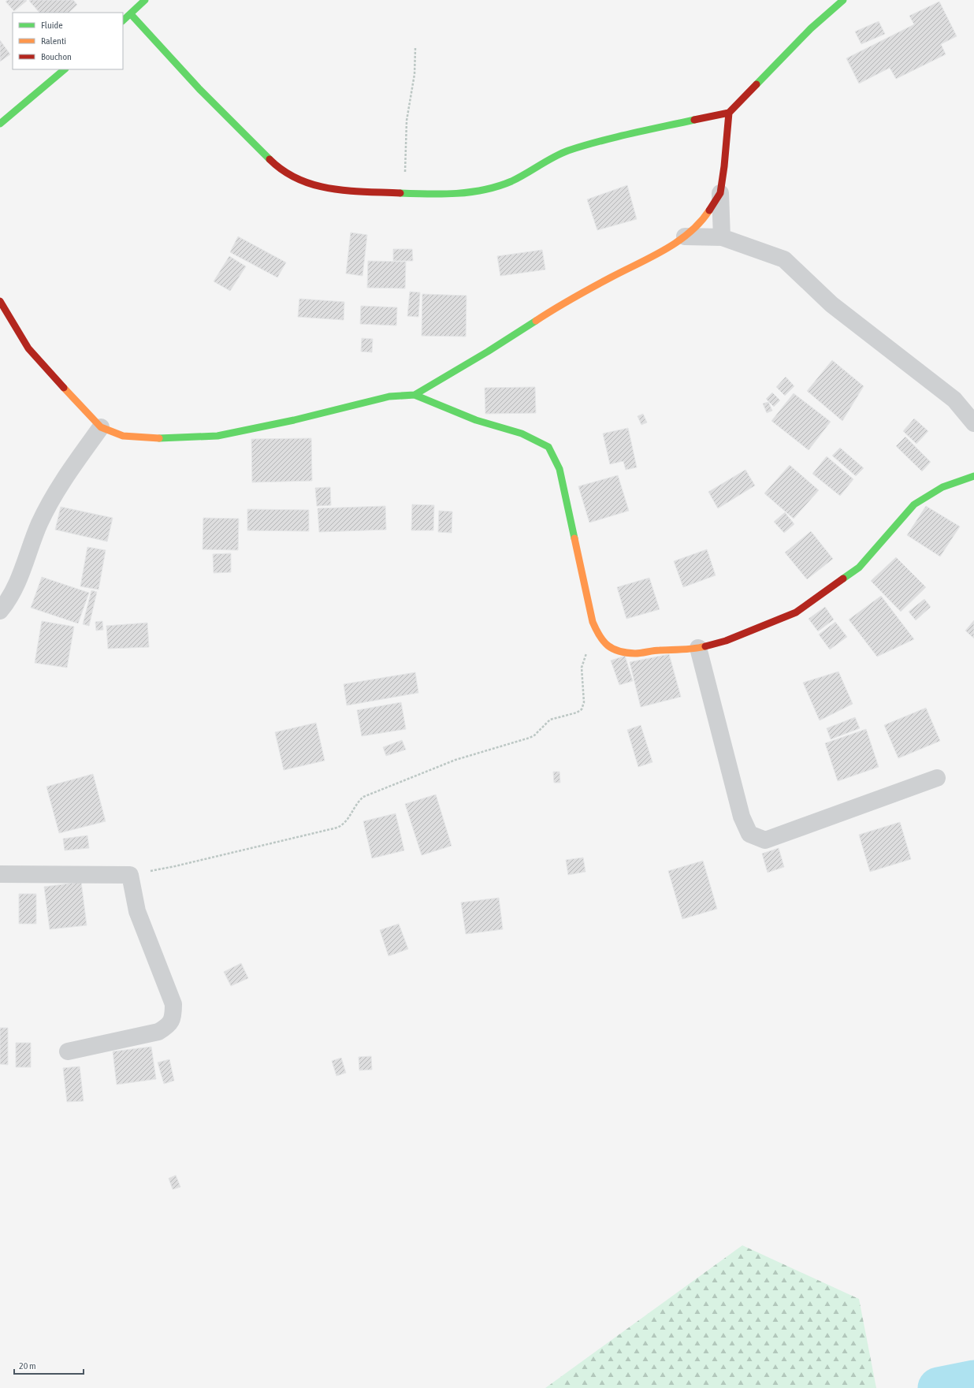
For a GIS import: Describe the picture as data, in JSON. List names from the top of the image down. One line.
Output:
{"legend":["Fluide","Ralenti","Bouchon"],"scale_bar":"20 m"}
